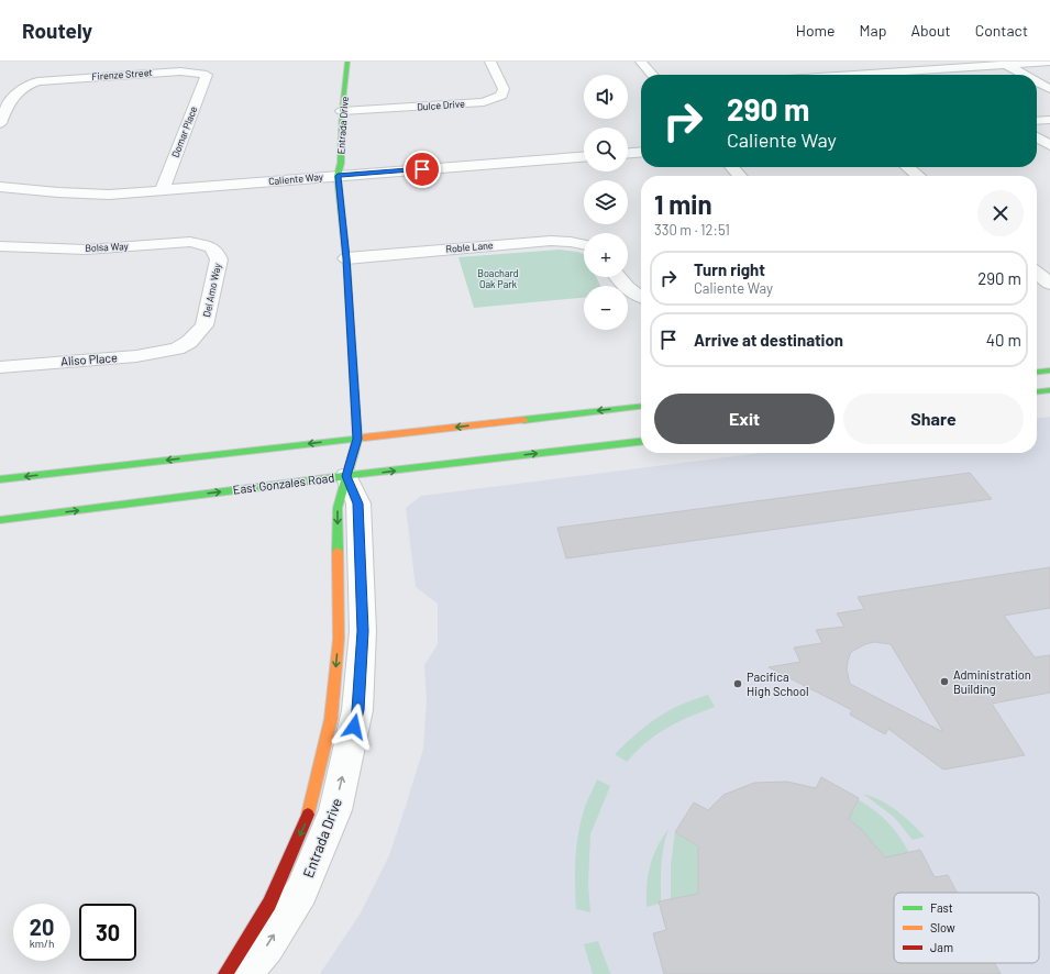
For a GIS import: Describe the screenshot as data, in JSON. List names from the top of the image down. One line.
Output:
{"streets":{"street":["Firenze Street","Dulce Drive","Entrada Drive","Domar Place","Caliente Way","Bolsa Way","Roble Lane","Del Amo Way","Aliso Place","East Gonzales Road"]},"crossings":[["Firenze Street","Domar Place"],["Dulce Drive","Entrada Drive"],["Entrada Drive","Caliente Way"],["Entrada Drive","Roble Lane"],["Entrada Drive","East Gonzales Road"],["Domar Place","Caliente Way"],["Bolsa Way","Del Amo Way"],["Del Amo Way","Aliso Place"]],"parks":["Boachard Oak Park"],"places":["Administration Building","Pacifica High School"],"legend":["Fast","Slow","Jam"],"page":{"header":"Routely","nav":["Home","Map","About","Contact"],"map_buttons":["+","−"],"turn":["290 m","Caliente Way"],"heading":["1 min","330 m · 12:51"],"list":[{"name":"Turn right","note":"Caliente Way","value":"290 m"},{"name":"Arrive at destination","value":"40 m"}],"buttons":["Exit","Share"],"speed":"20 km/h","limit":"30"}}
